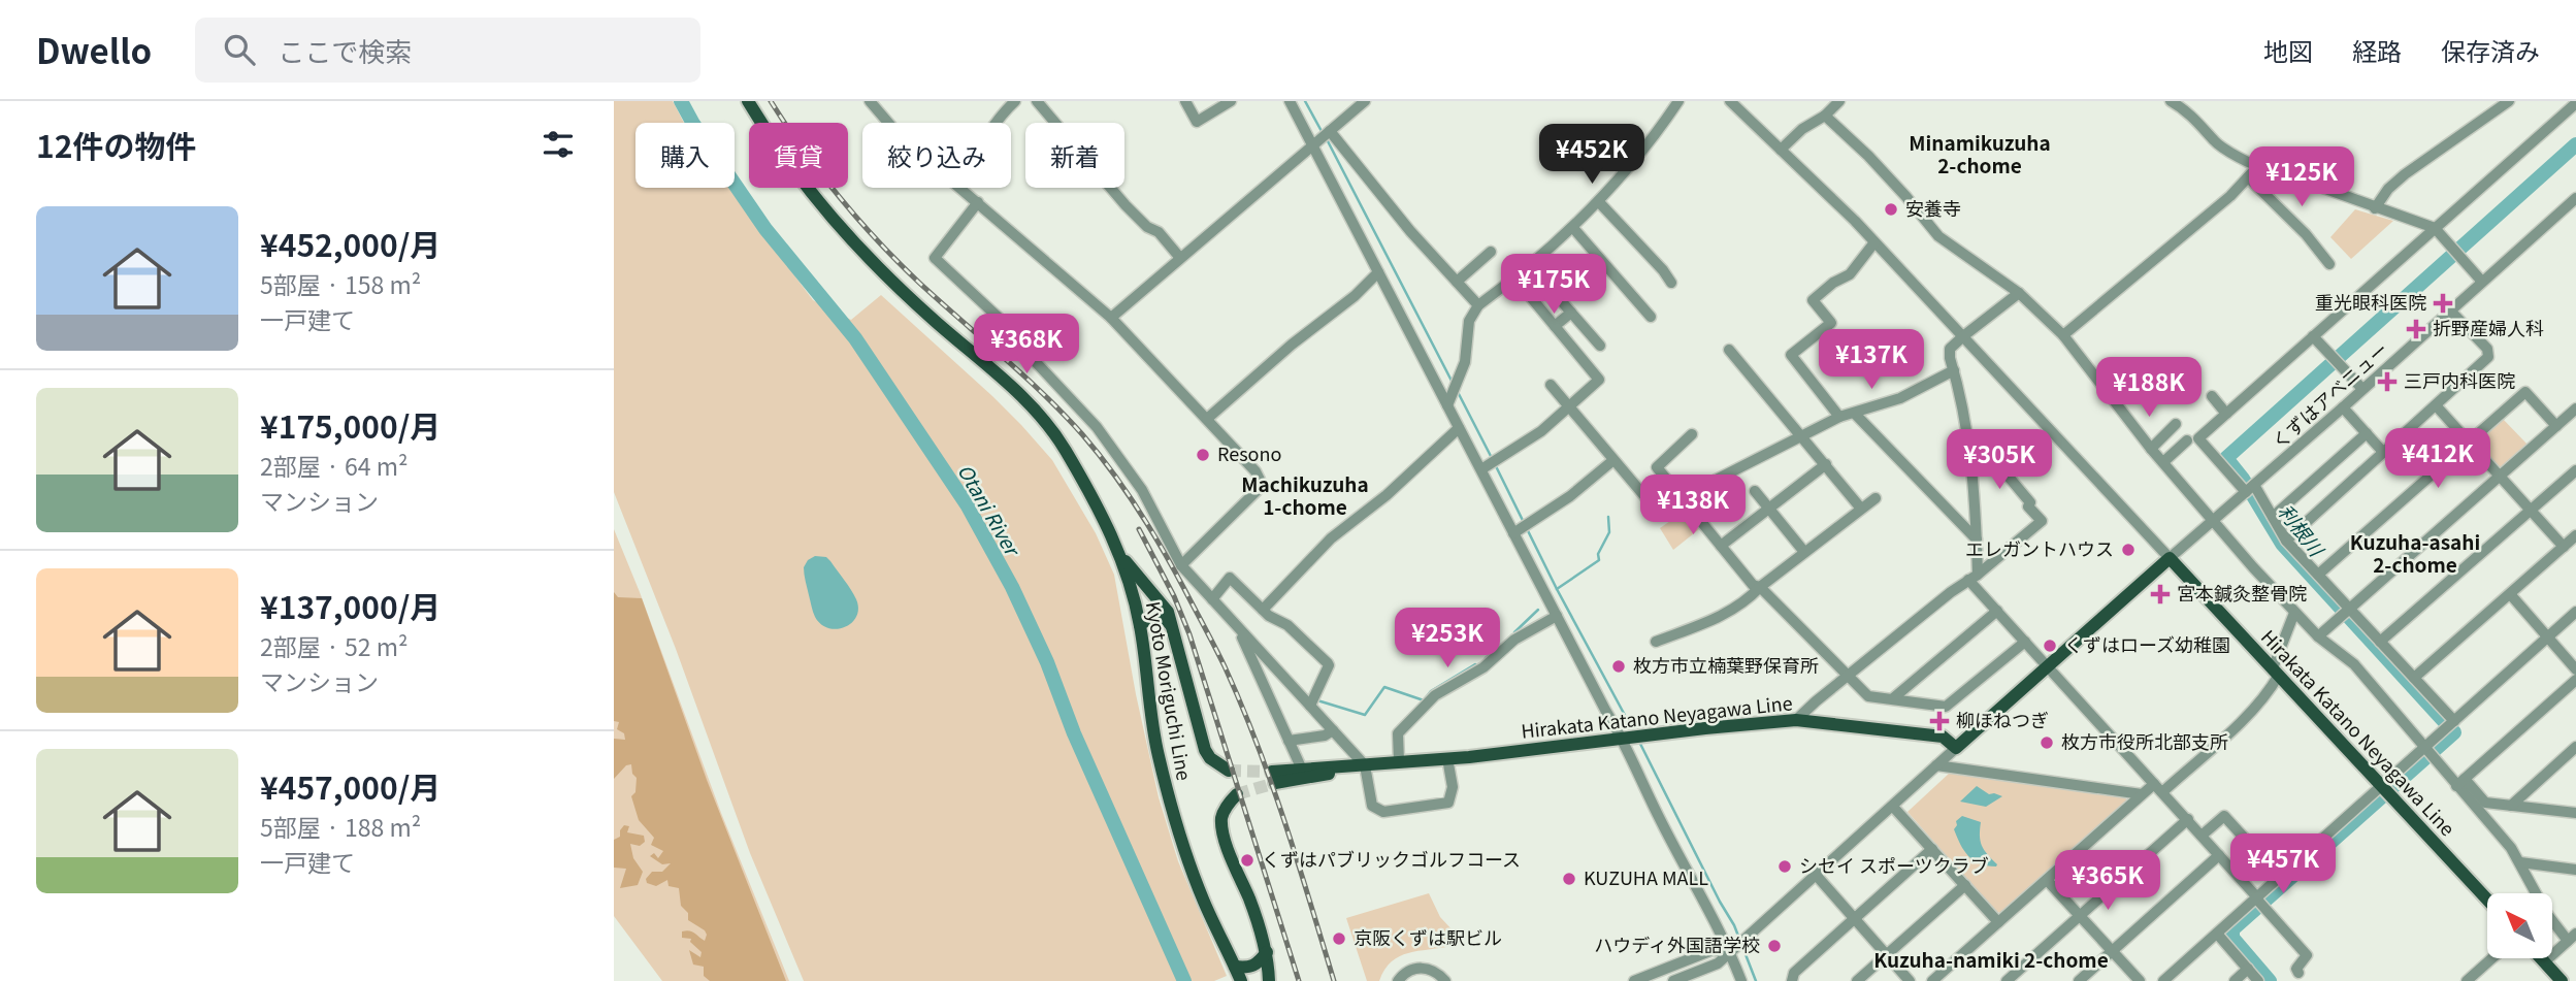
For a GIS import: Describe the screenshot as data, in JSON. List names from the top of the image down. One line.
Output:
{"streets":{"main road":["Kyoto Moriguchi Line","Hirakata Katano Neyagawa Line"],"street":["くずはアベニュー"]},"crossings":[["くずはアベニュー","Hirakata Katano Neyagawa Line"]],"districts":["Minamikuzuha 2-chome","Machikuzuha 1-chome","Kuzuha-asahi 2-chome","Kuzuha-namiki 2-chome"],"water":["Otani River","利根川"],"places":{"other":["安養寺","Resono","エレガントハウス","くずはローズ幼稚園","枚方市立楠葉野保育所","枚方市役所北部支所","くずはパブリックゴルフコース","シセイ スポーツクラブ","KUZUHA MALL","京阪くずは駅ビル","ハウディ外国語学校"],"health":["重光眼科医院","折野産婦人科","三戸内科医院","宮本鍼灸整骨院","柳ほねつぎ"]},"north":"top left","page":{"header":"Dwello","search":"ここで検索","nav":["地図","経路","保存済み"],"heading":"12件の物件","chip":["購入","賃貸","絞り込み","新着"],"price":["¥452K","¥125K","¥175K","¥368K","¥137K","¥188K","¥412K","¥305K","¥138K","¥253K","¥457K","¥365K"],"list":[{"name":"¥452,000/月","note":"5部屋 · 158 m² · 一戸建て"},{"name":"¥175,000/月","note":"2部屋 · 64 m² · マンション"},{"name":"¥137,000/月","note":"2部屋 · 52 m² · マンション"},{"name":"¥457,000/月","note":"5部屋 · 188 m² · 一戸建て"}]}}
